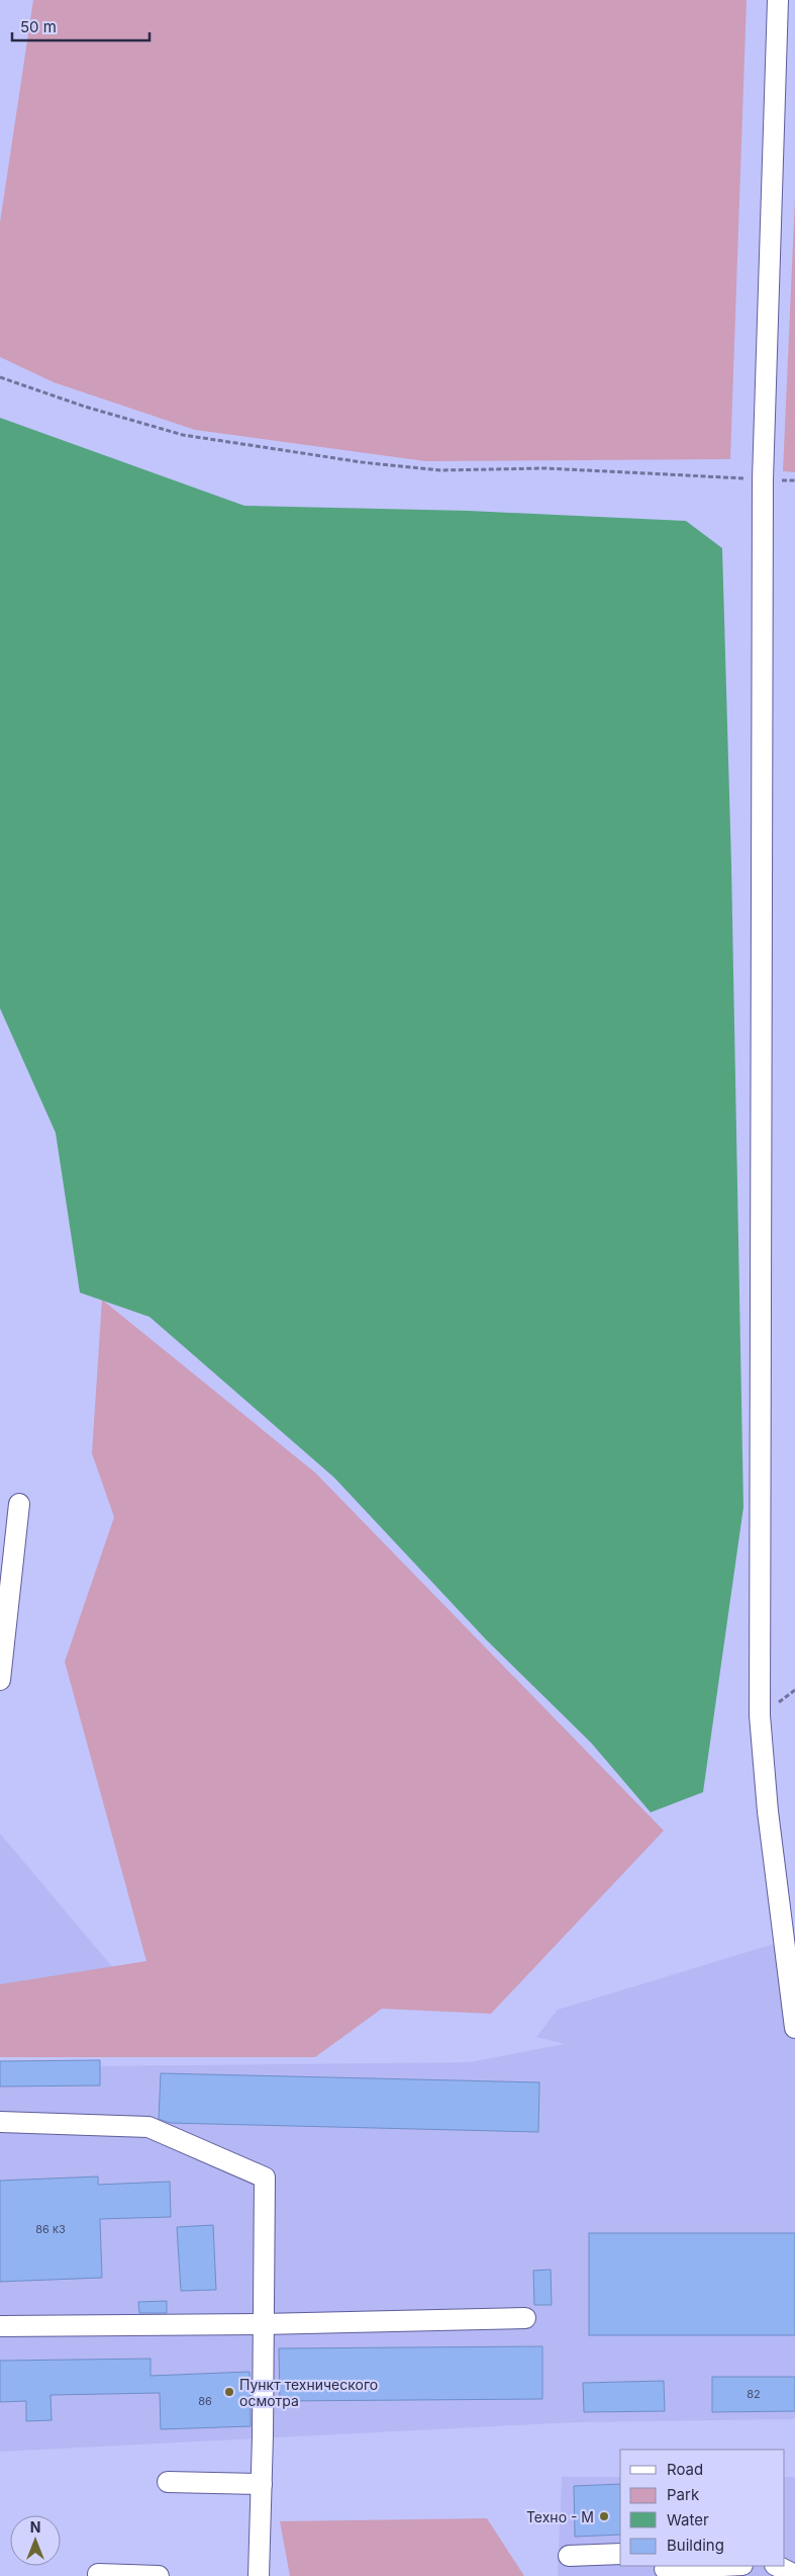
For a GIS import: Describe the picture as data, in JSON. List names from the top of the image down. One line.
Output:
{"places":["Пункт технического осмотра","Техно - М"],"house_numbers":["86 к3","82","86"],"legend":["Road","Park","Water","Building"],"scale_bar":"50 m","north":"top"}
